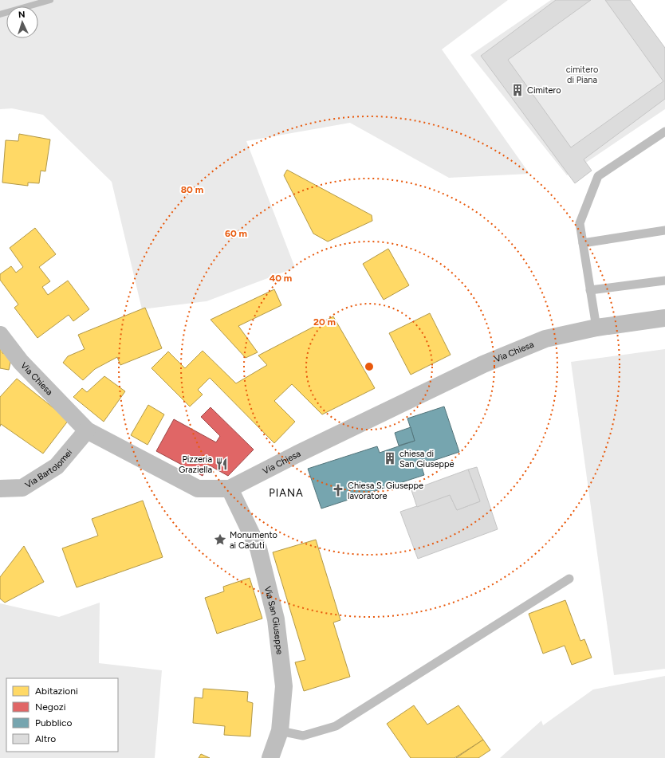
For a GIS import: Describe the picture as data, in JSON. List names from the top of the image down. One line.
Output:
{"streets":{"street":["Via Chiesa","Via Bartolomei","Via San Giuseppe"]},"crossings":[["Via Chiesa","Via Bartolomei"],["Via Chiesa","Via San Giuseppe"]],"districts":["PIANA"],"parks":["cimitero di Piana"],"places":{"building":["Cimitero","chiesa di San Giuseppe"],"restaurant":["Pizzeria Graziella"],"church":["Chiesa S. Giuseppe lavoratore"],"place":["Monumento ai Caduti"]},"legend":["Abitazioni","Negozi","Pubblico","Altro"],"north":"top","rings":["80 m","60 m","40 m","20 m"]}
